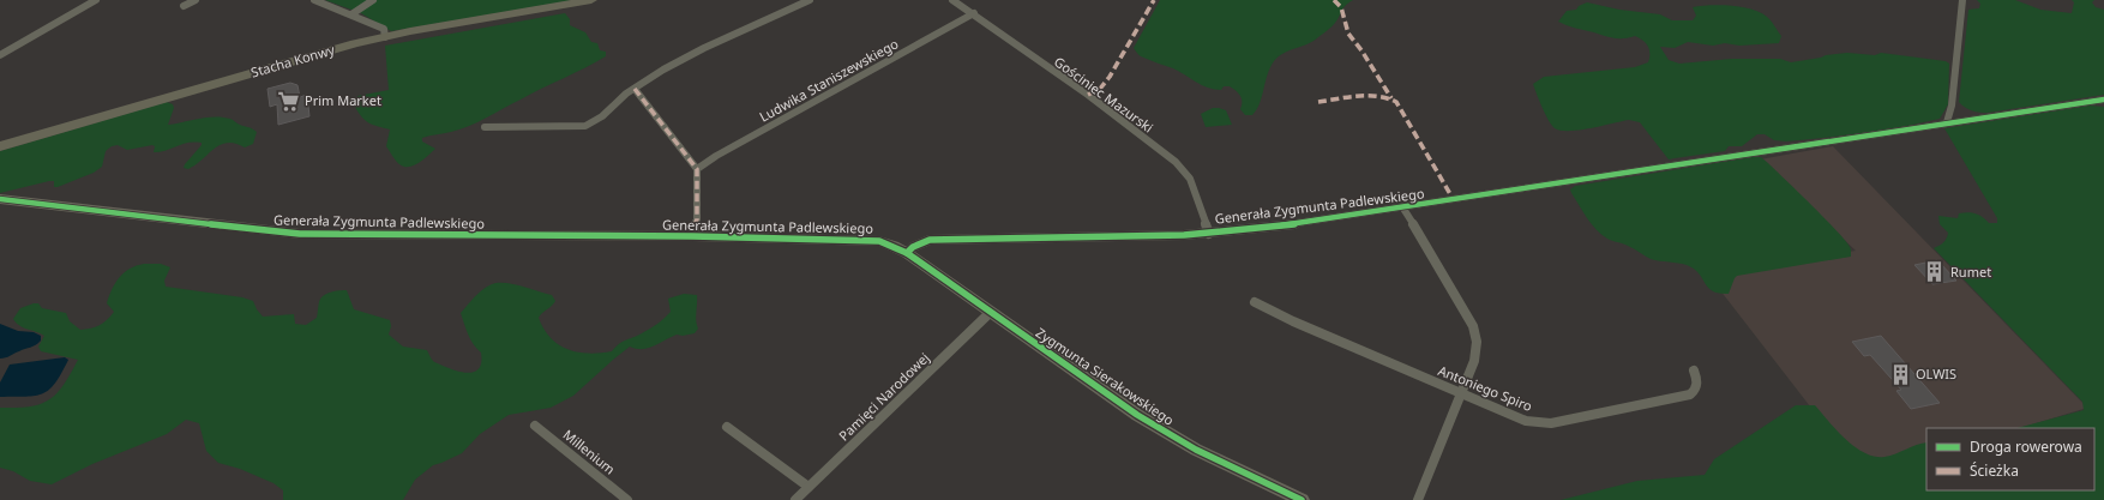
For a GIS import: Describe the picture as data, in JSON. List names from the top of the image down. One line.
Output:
{"streets":{"main road":["Stacha Konwy"],"street":["Ludwika Staniszewskiego","Gościniec Mazurski","Generała Zygmunta Padlewskiego","Zygmunta Sierakowskiego","Antoniego Spiro","Pamięci Narodowej","Millenium"]},"crossings":[["Ludwika Staniszewskiego","Gościniec Mazurski"],["Gościniec Mazurski","Generała Zygmunta Padlewskiego"],["Generała Zygmunta Padlewskiego","Zygmunta Sierakowskiego"],["Zygmunta Sierakowskiego","Pamięci Narodowej"]],"places":{"supermarket":["Prim Market"],"building":["Rumet","OLWIS"]},"legend":["Droga rowerowa","Ścieżka"]}
